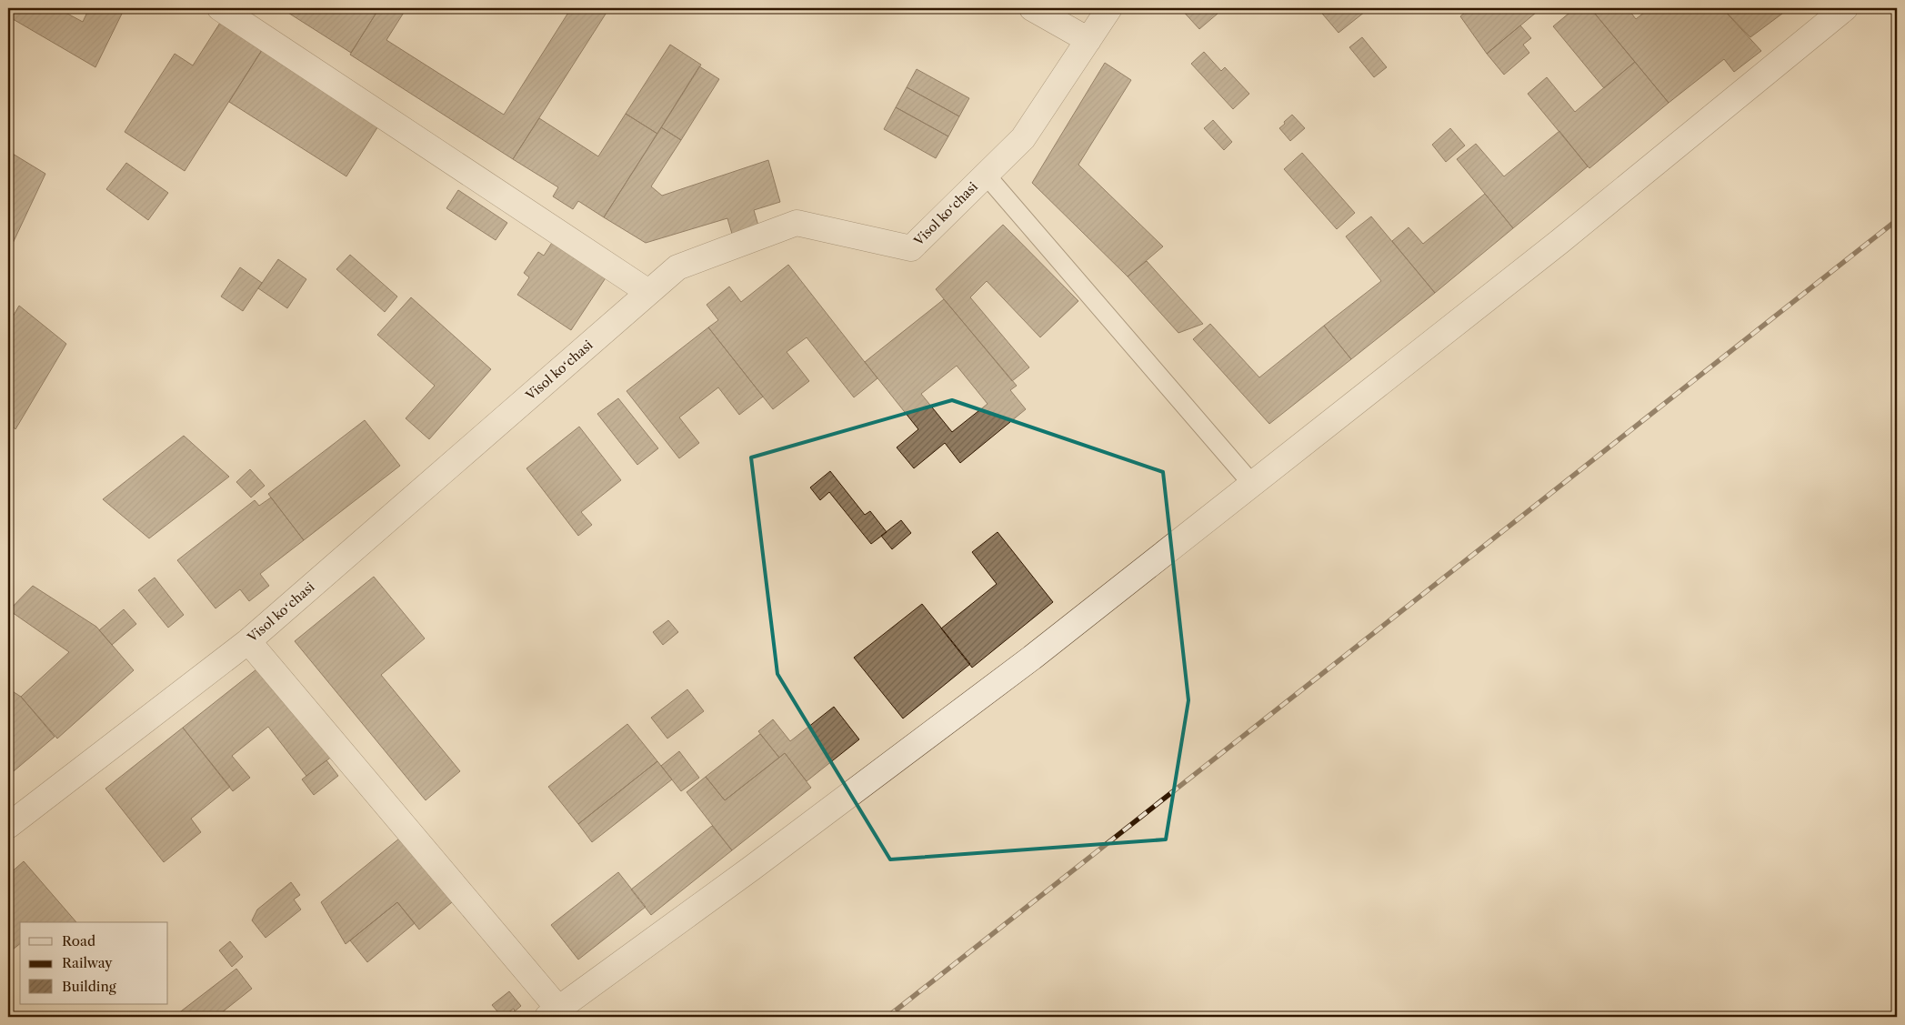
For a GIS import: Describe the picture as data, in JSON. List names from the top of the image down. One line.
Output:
{"streets":{"street":["Visol koʻchasi"]},"legend":["Road","Railway","Building"]}
